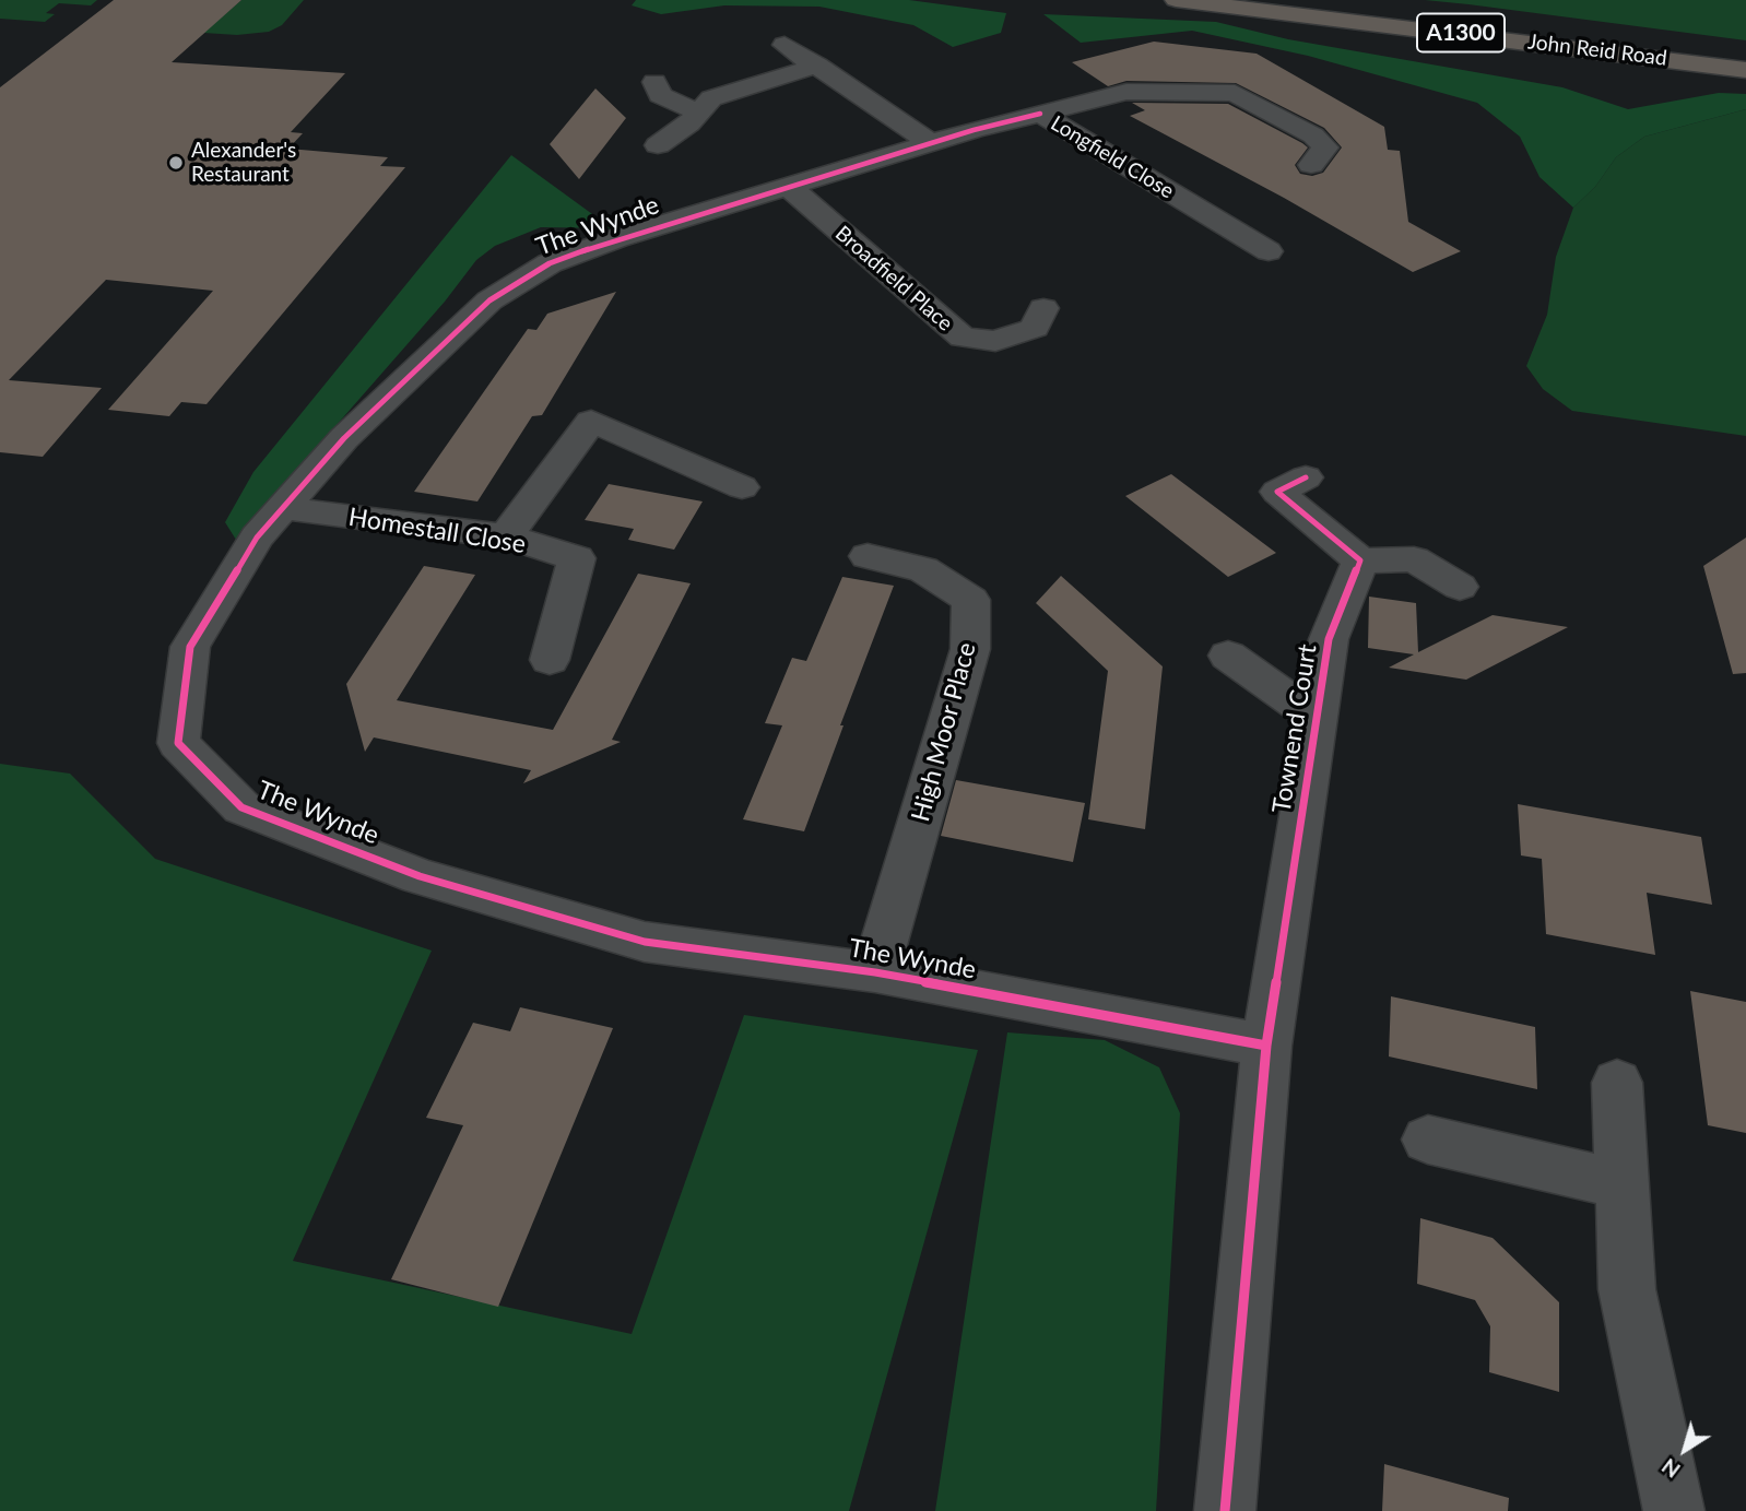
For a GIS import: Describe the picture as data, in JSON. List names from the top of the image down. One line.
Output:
{"streets":{"highway":["A1300","John Reid Road"],"street":["Longfield Close","The Wynde","Broadfield Place","Homestall Close","Townend Court","High Moor Place"]},"crossings":[["Longfield Close","The Wynde"],["The Wynde","Broadfield Place"],["The Wynde","Homestall Close"],["The Wynde","Townend Court"],["The Wynde","High Moor Place"]],"places":["Alexander's Restaurant"],"north":"bottom left"}
